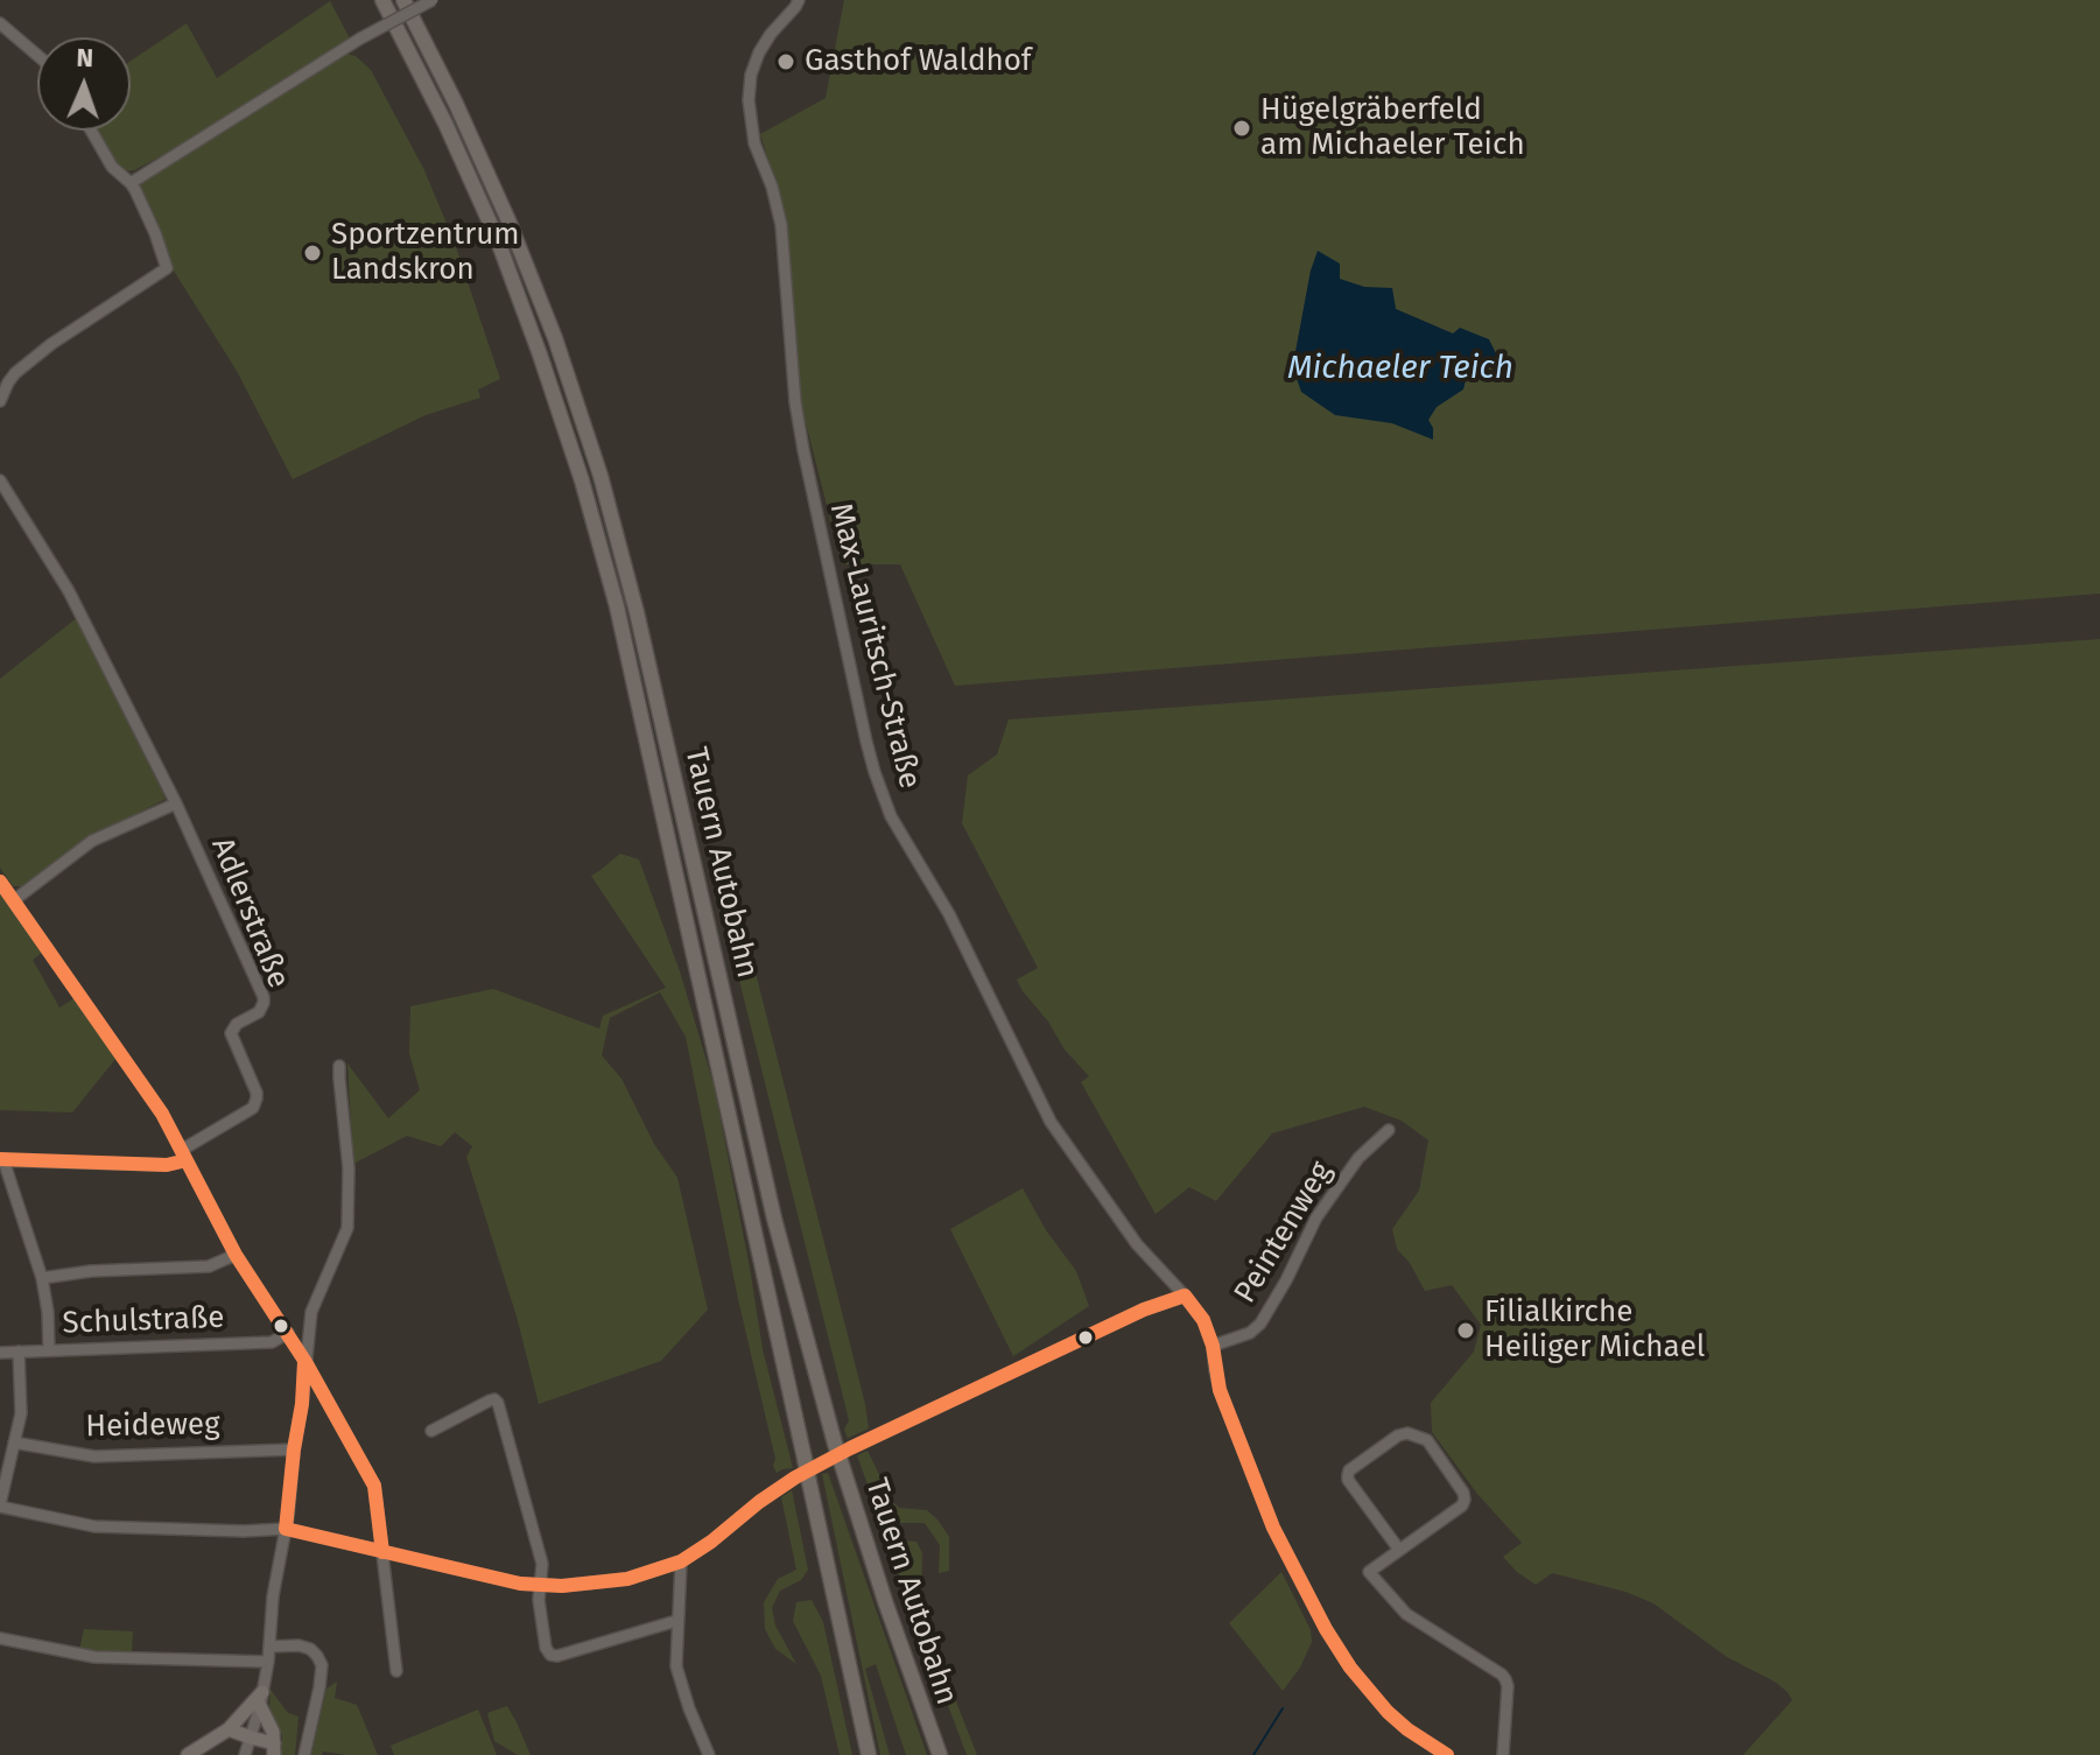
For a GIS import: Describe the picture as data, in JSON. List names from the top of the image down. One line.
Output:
{"streets":{"highway":["Tauern Autobahn"],"street":["Max-Lauritsch-Straße","Adlerstraße","Peintenweg","Schulstraße","Heideweg"]},"crossings":[["Max-Lauritsch-Straße","Peintenweg"]],"water":["Michaeler Teich"],"places":["Gasthof Waldhof","Hügelgräberfeld am Michaeler Teich","Sportzentrum Landskron","Filialkirche Heiliger Michael"],"north":"top"}
